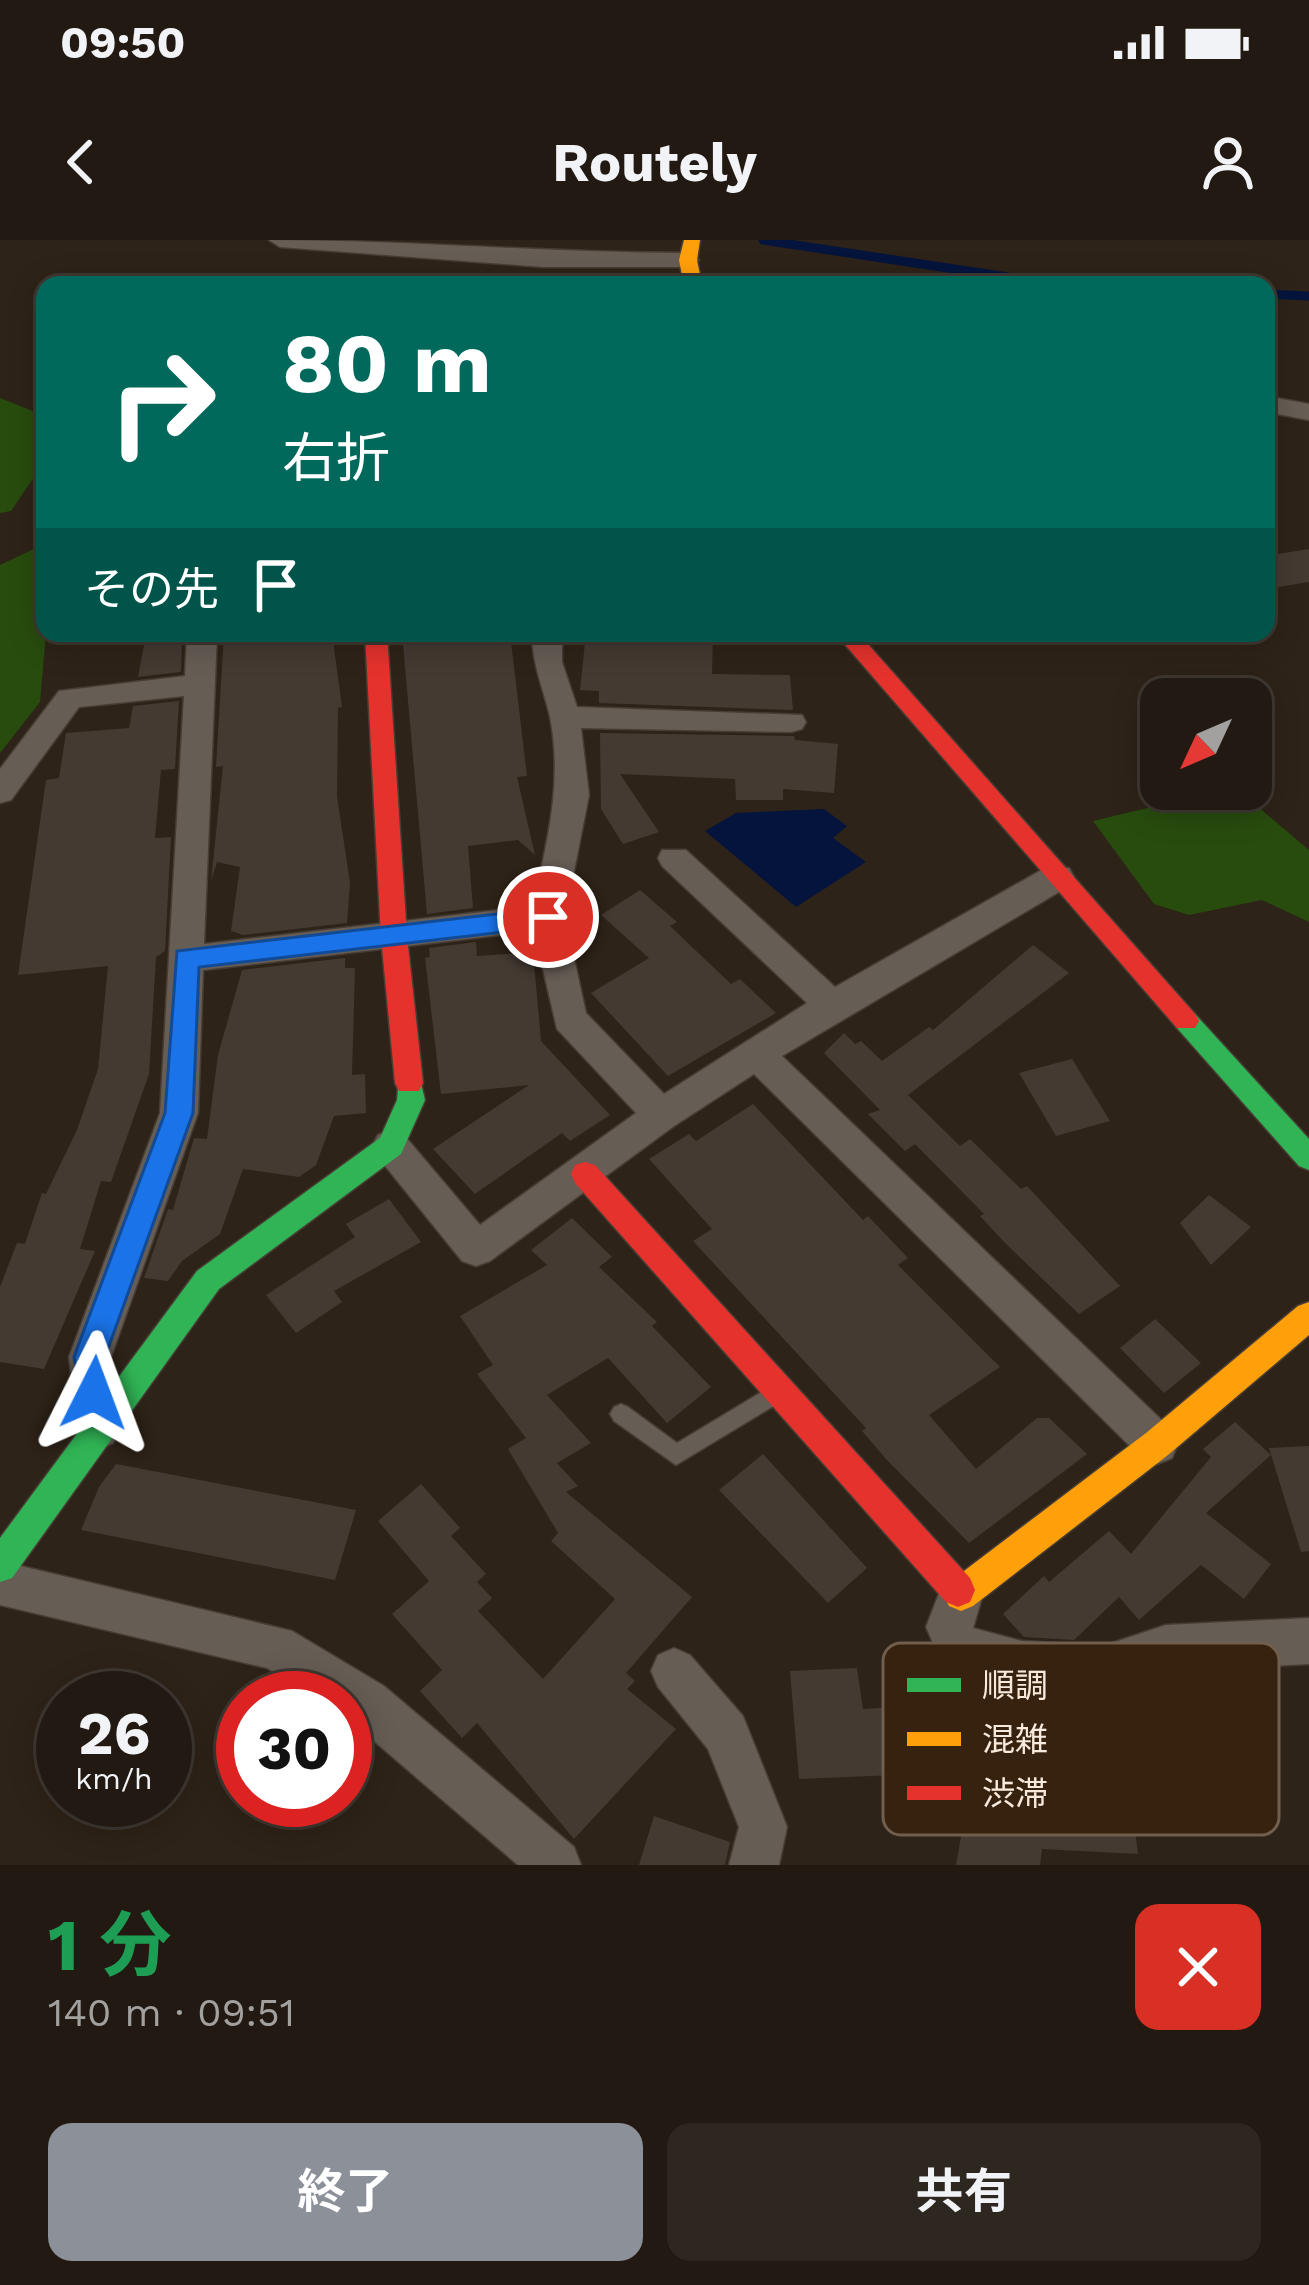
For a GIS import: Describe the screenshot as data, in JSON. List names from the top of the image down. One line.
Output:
{"legend":["順調","混雑","渋滞"],"north":"bottom left","page":{"status":"09:50","header":"Routely","turn":["80 m","右折"],"then":"その先","speed":"26 km/h","limit":"30","heading":["1 分","140 m · 09:51"],"buttons":["終了","共有"]}}
